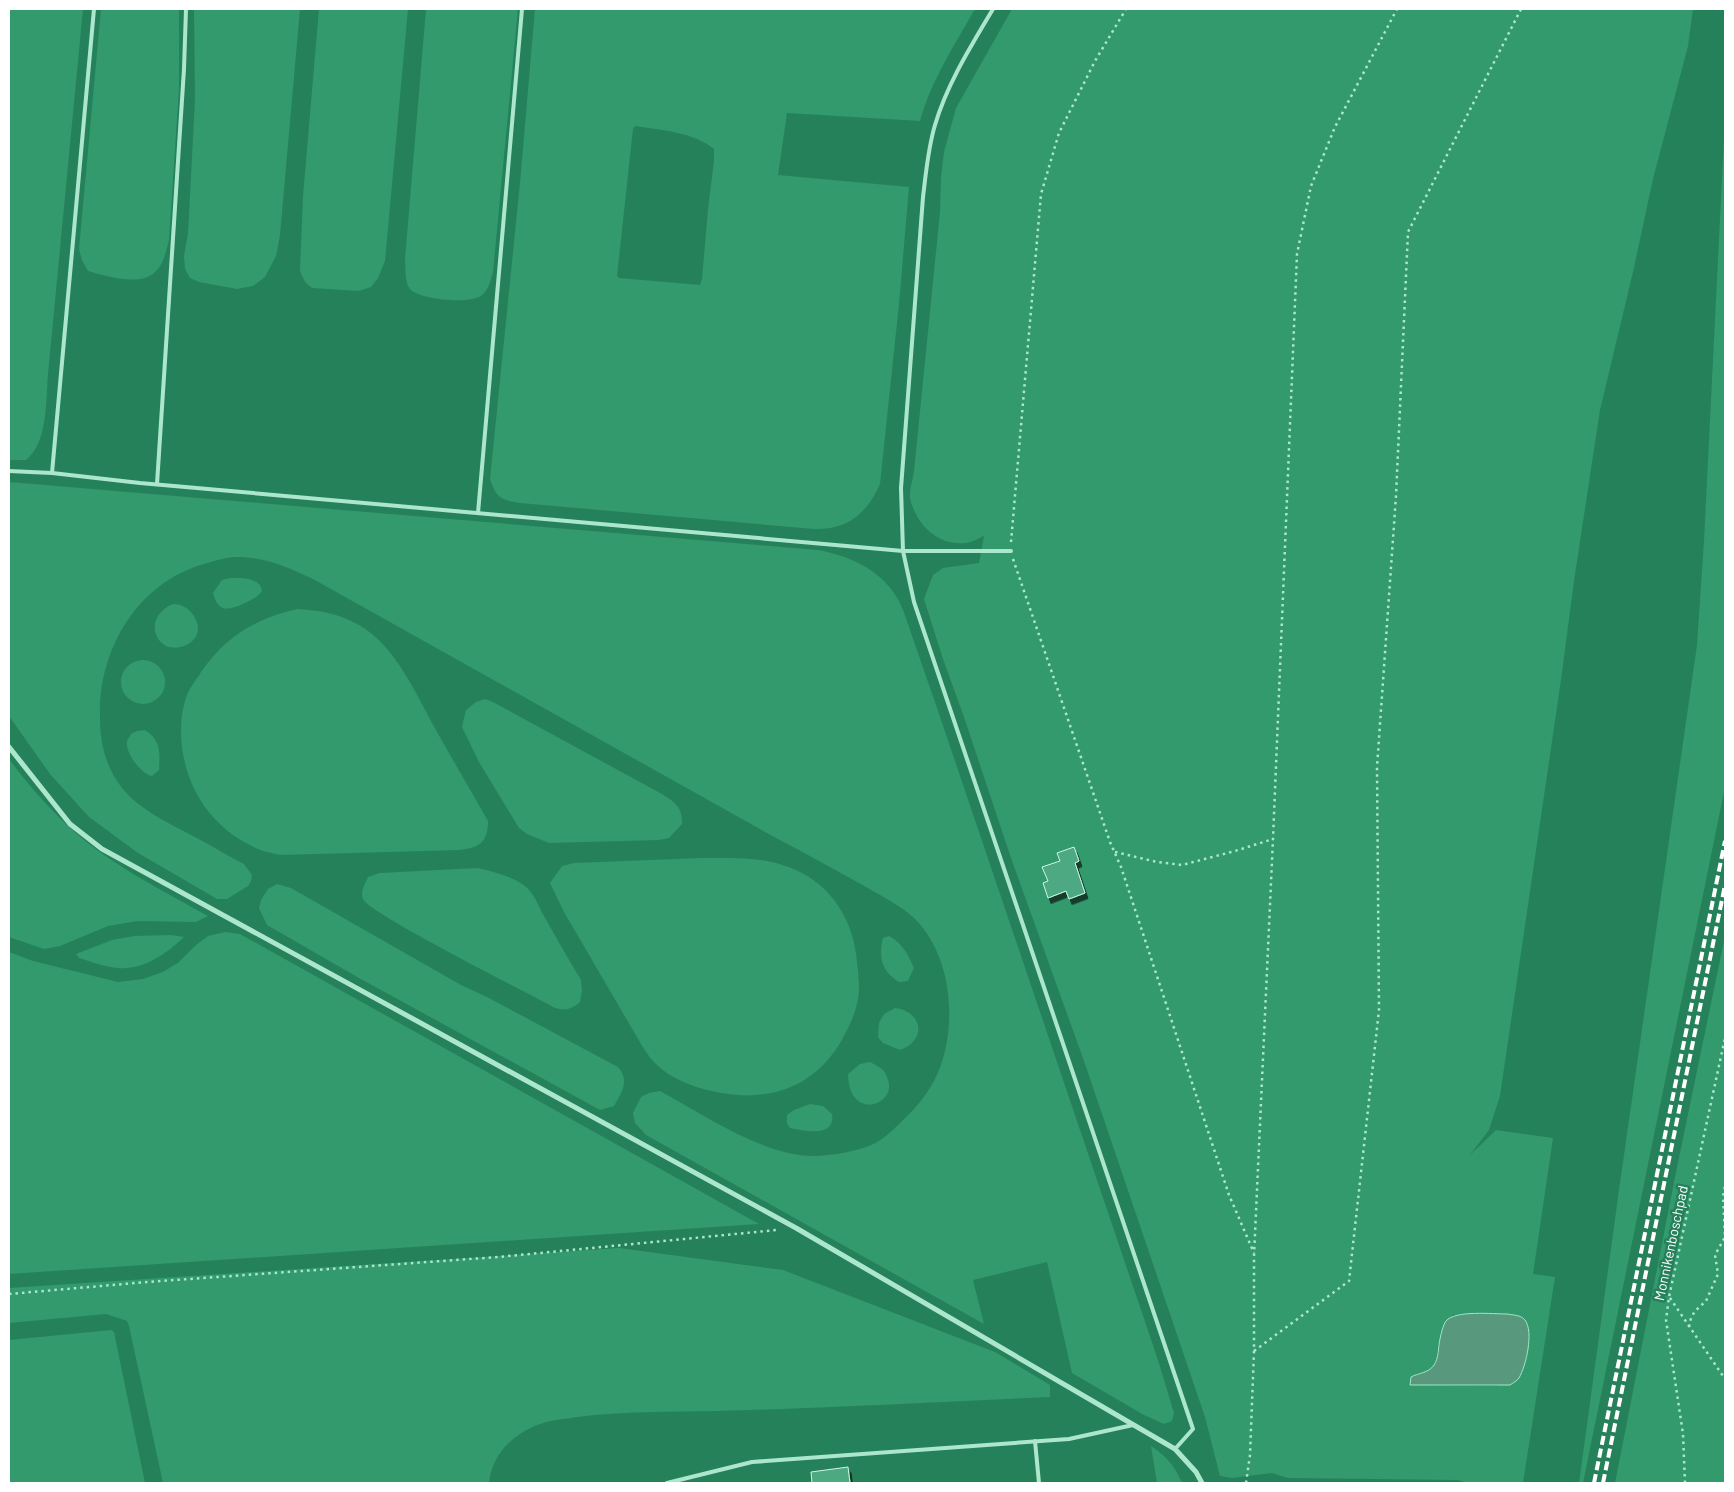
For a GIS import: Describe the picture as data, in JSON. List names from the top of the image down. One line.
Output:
{"streets":{"path":["Monnikenboschpad"]}}
